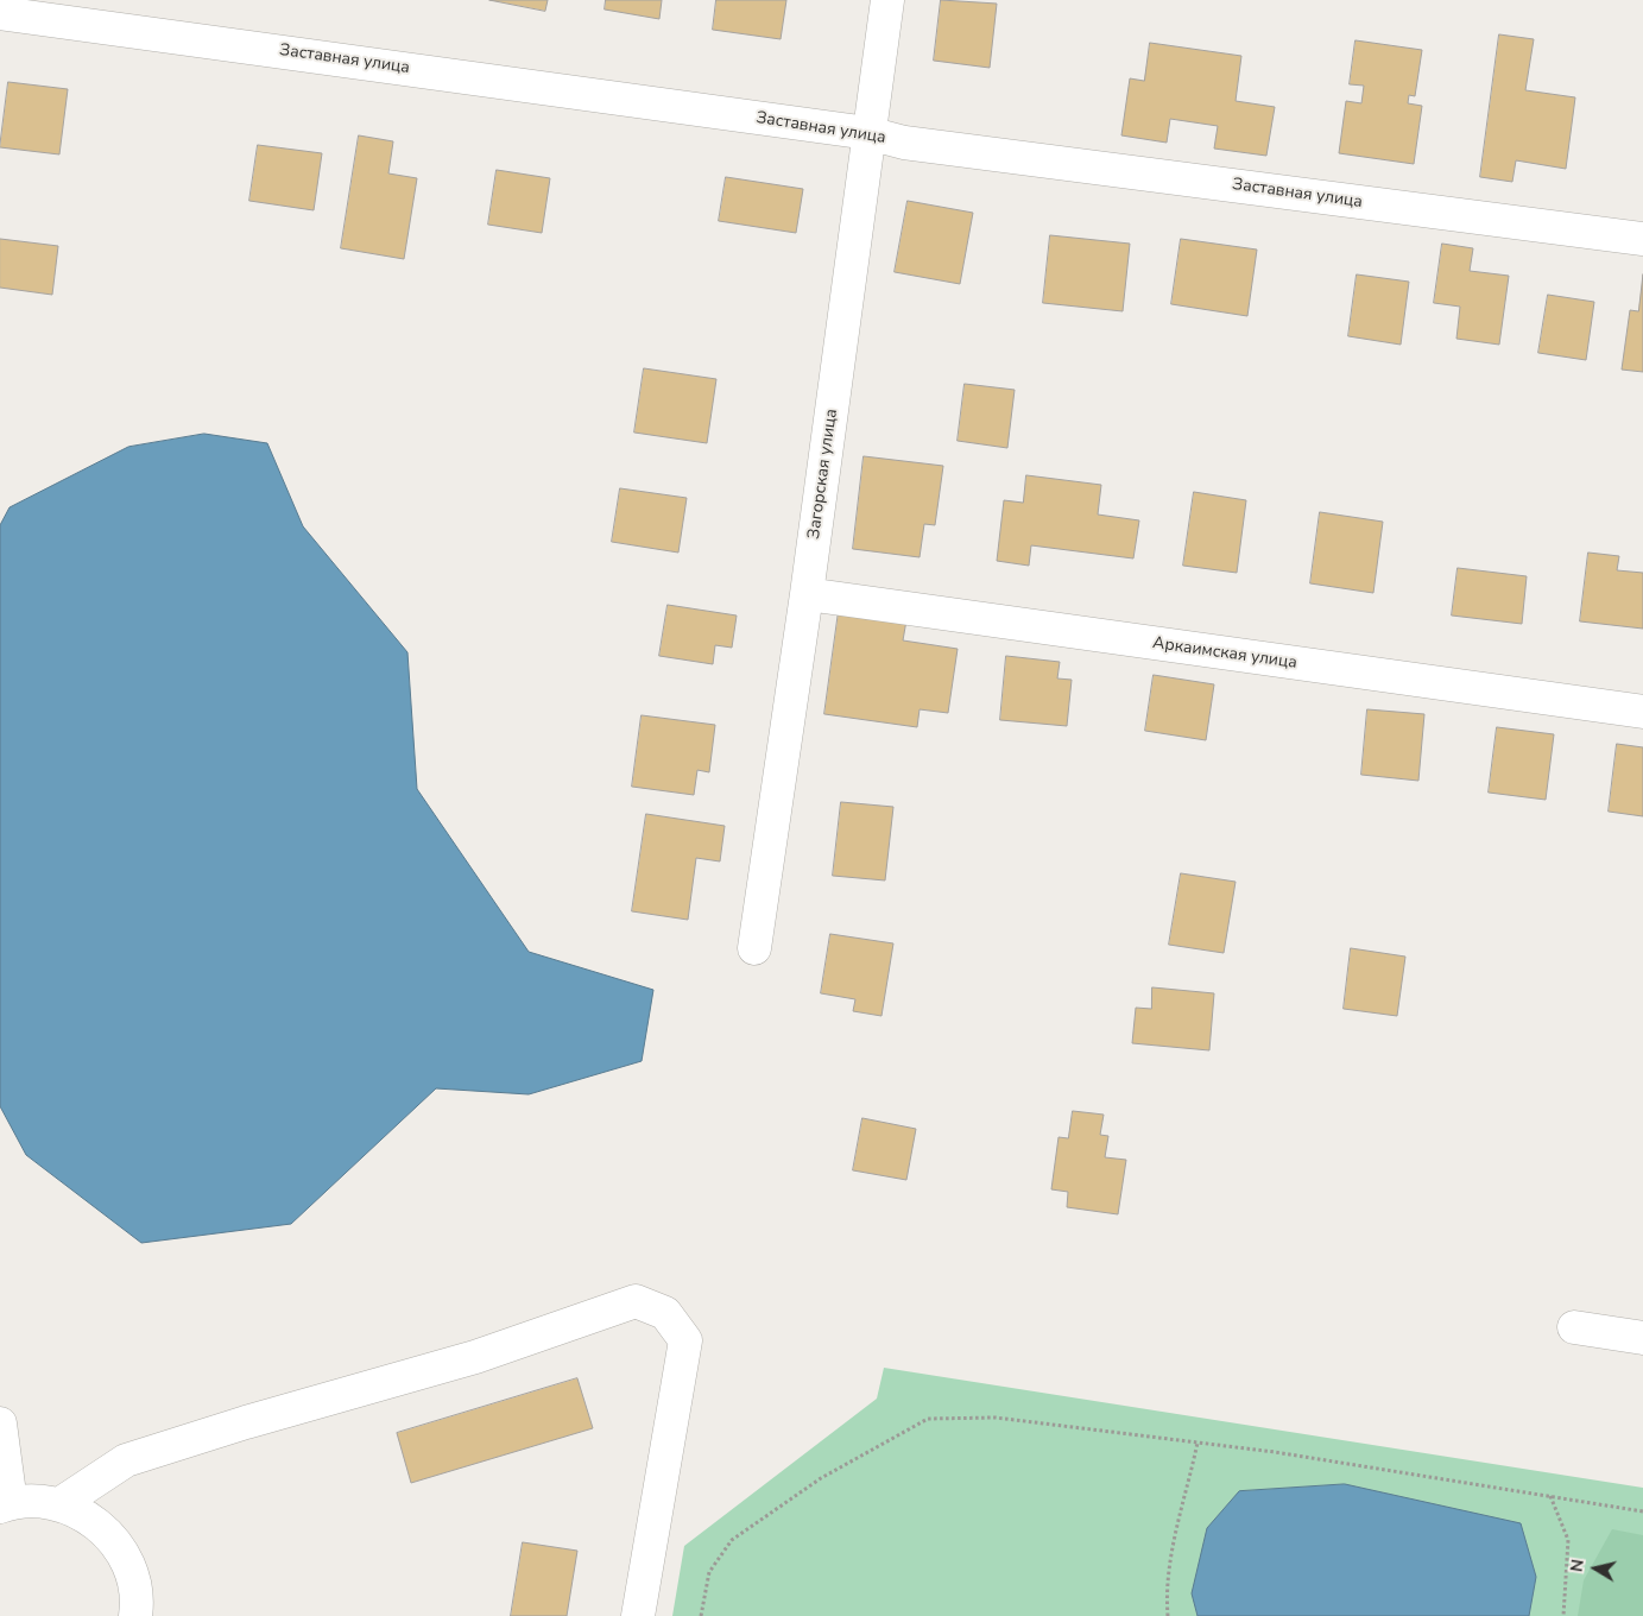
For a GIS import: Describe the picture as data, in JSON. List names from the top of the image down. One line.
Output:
{"streets":{"street":["Заставная улица","Загорская улица","Аркаимская улица"]},"crossings":[["Заставная улица","Загорская улица"],["Загорская улица","Аркаимская улица"]],"north":"left"}
